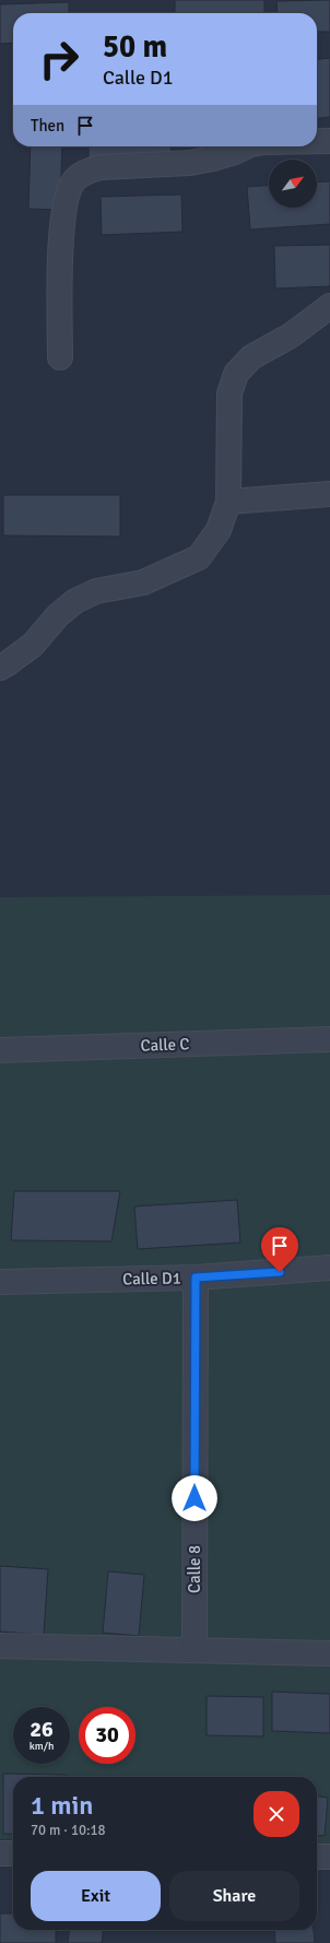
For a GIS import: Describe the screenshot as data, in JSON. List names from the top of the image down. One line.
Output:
{"streets":{"street":["Calle C","Calle D1","Calle 8"]},"crossings":[["Calle D1","Calle 8"]],"north":"top right","page":{"turn":["50 m","Calle D1"],"then":"Then","speed":"26 km/h","limit":"30","heading":["1 min","70 m · 10:18"],"buttons":["Exit","Share"]}}
